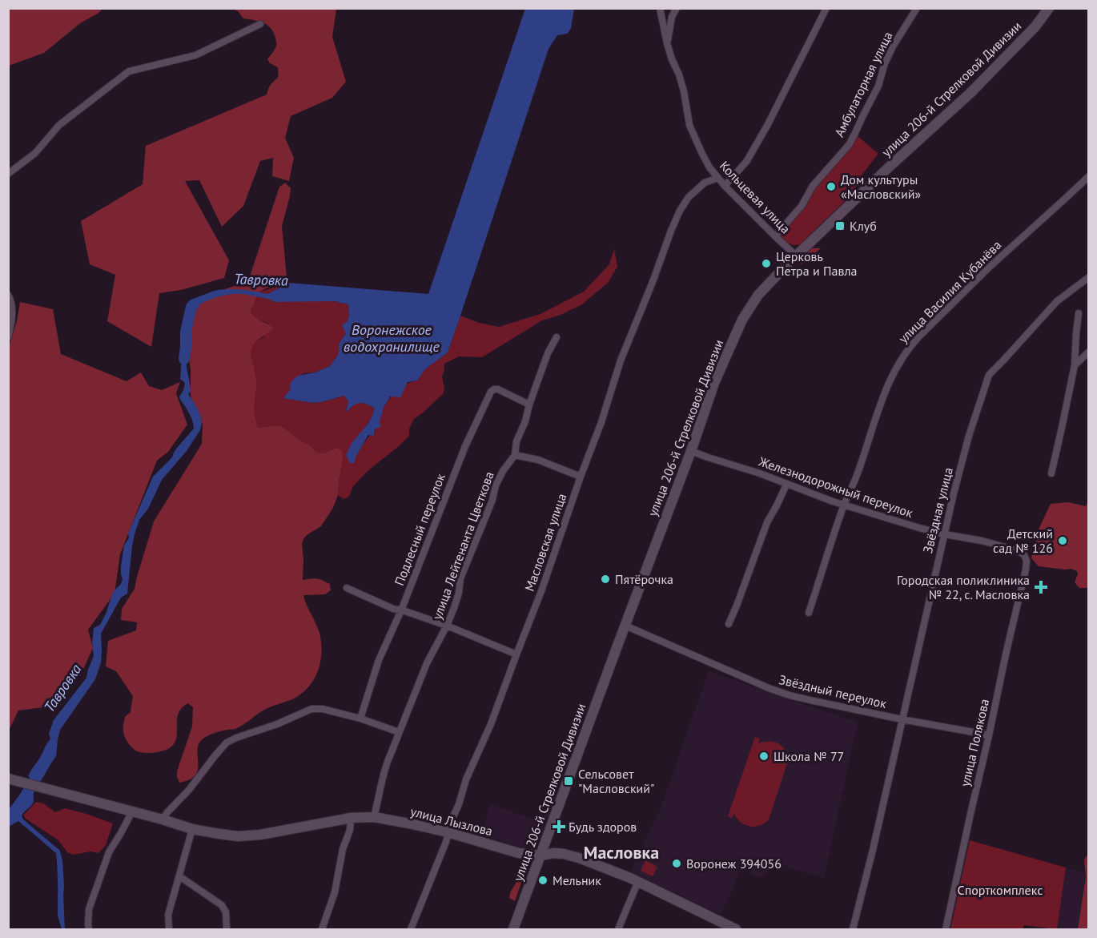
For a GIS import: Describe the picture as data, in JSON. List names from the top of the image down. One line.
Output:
{"streets":{"main road":["улица 206-й Стрелковой Дивизии","улица Лызлова"],"street":["Амбулаторная улица","Кольцевая улица","улица Василия Кубанёва","Железнодорожный переулок","Звёздная улица","Подлесный переулок","Масловская улица","улица Лейтенанта Цветкова","Звёздный переулок","улица Полякова"]},"crossings":[["Амбулаторная улица","Кольцевая улица"],["улица 206-й Стрелковой Дивизии","Кольцевая улица"],["улица 206-й Стрелковой Дивизии","Железнодорожный переулок"],["улица 206-й Стрелковой Дивизии","Звёздный переулок"],["улица 206-й Стрелковой Дивизии","улица Лызлова"],["Кольцевая улица","Масловская улица"],["улица Василия Кубанёва","Железнодорожный переулок"],["Железнодорожный переулок","Звёздная улица"],["Железнодорожный переулок","улица Полякова"],["Звёздная улица","Звёздный переулок"],["Подлесный переулок","улица Лейтенанта Цветкова"],["Масловская улица","улица Лызлова"],["улица Лейтенанта Цветкова","улица Лызлова"],["Звёздный переулок","улица Полякова"]],"districts":["Масловка"],"water":["Тавровка","Воронежское водохранилище"],"parks":["Спорткомплекс"],"places":{"other":["Дом культуры «Масловский»","Церковь Петра и Павла","Детский сад № 126","Пятёрочка","Школа № 77","Воронеж 394056","Мельник"],"transit":["Клуб","Сельсовет \"Масловский\""],"health":["Городская поликлиника № 22, с. Масловка","Будь здоров"]}}
